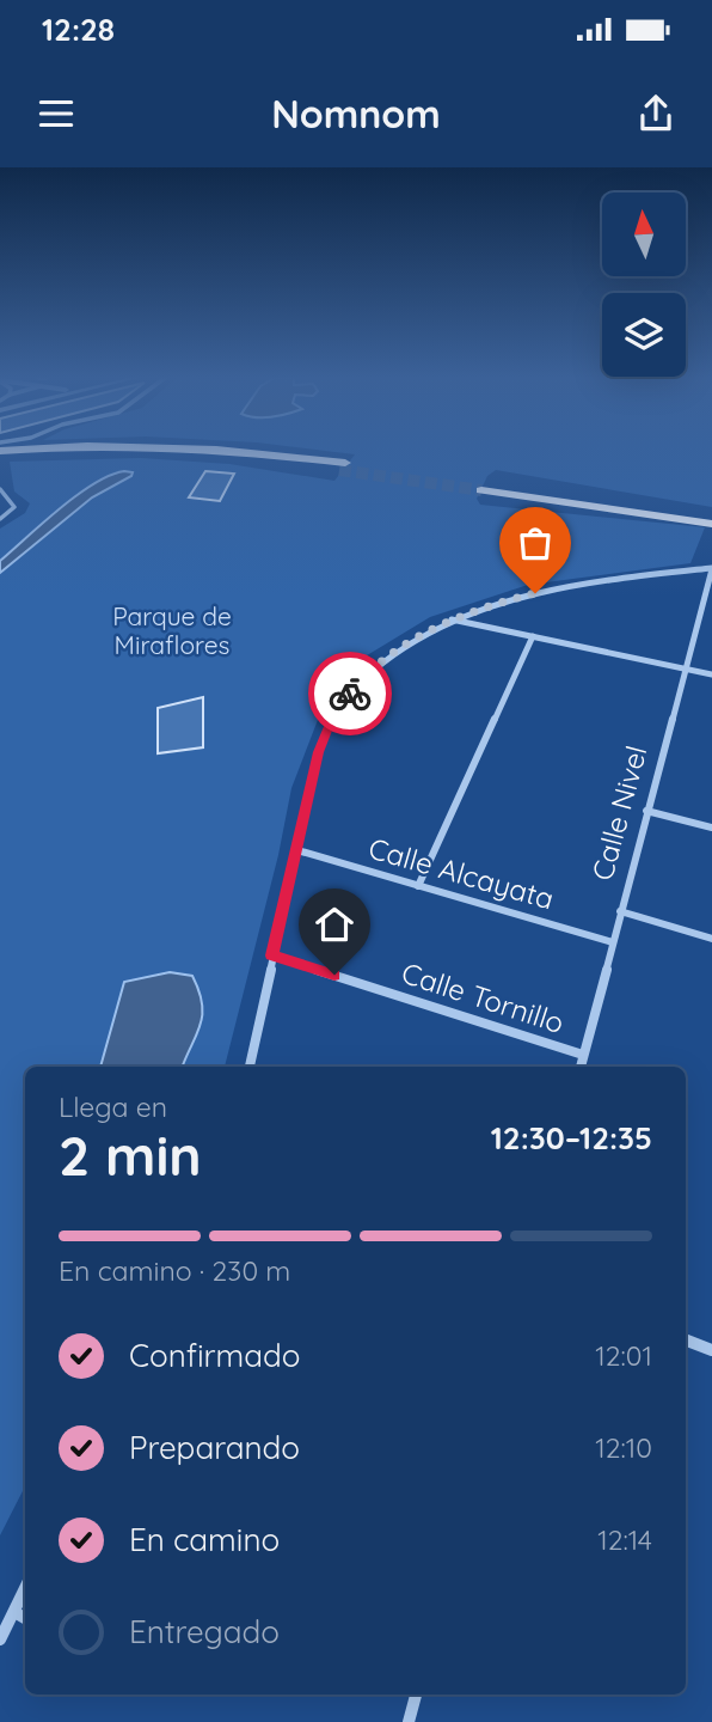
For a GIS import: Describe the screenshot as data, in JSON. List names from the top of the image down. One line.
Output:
{"streets":{"street":["Calle Nivel","Calle Alcayata","Calle Tornillo"]},"crossings":[["Calle Nivel","Calle Alcayata"],["Calle Nivel","Calle Tornillo"]],"parks":["Parque de Miraflores"],"north":"top","page":{"status":"12:28","header":"Nomnom","heading":["2 min","Llega en","12:30–12:35"],"bar":"En camino · 230 m","list":[["Confirmado","12:01"],["Preparando","12:10"],["En camino","12:14"],"Entregado"]}}
